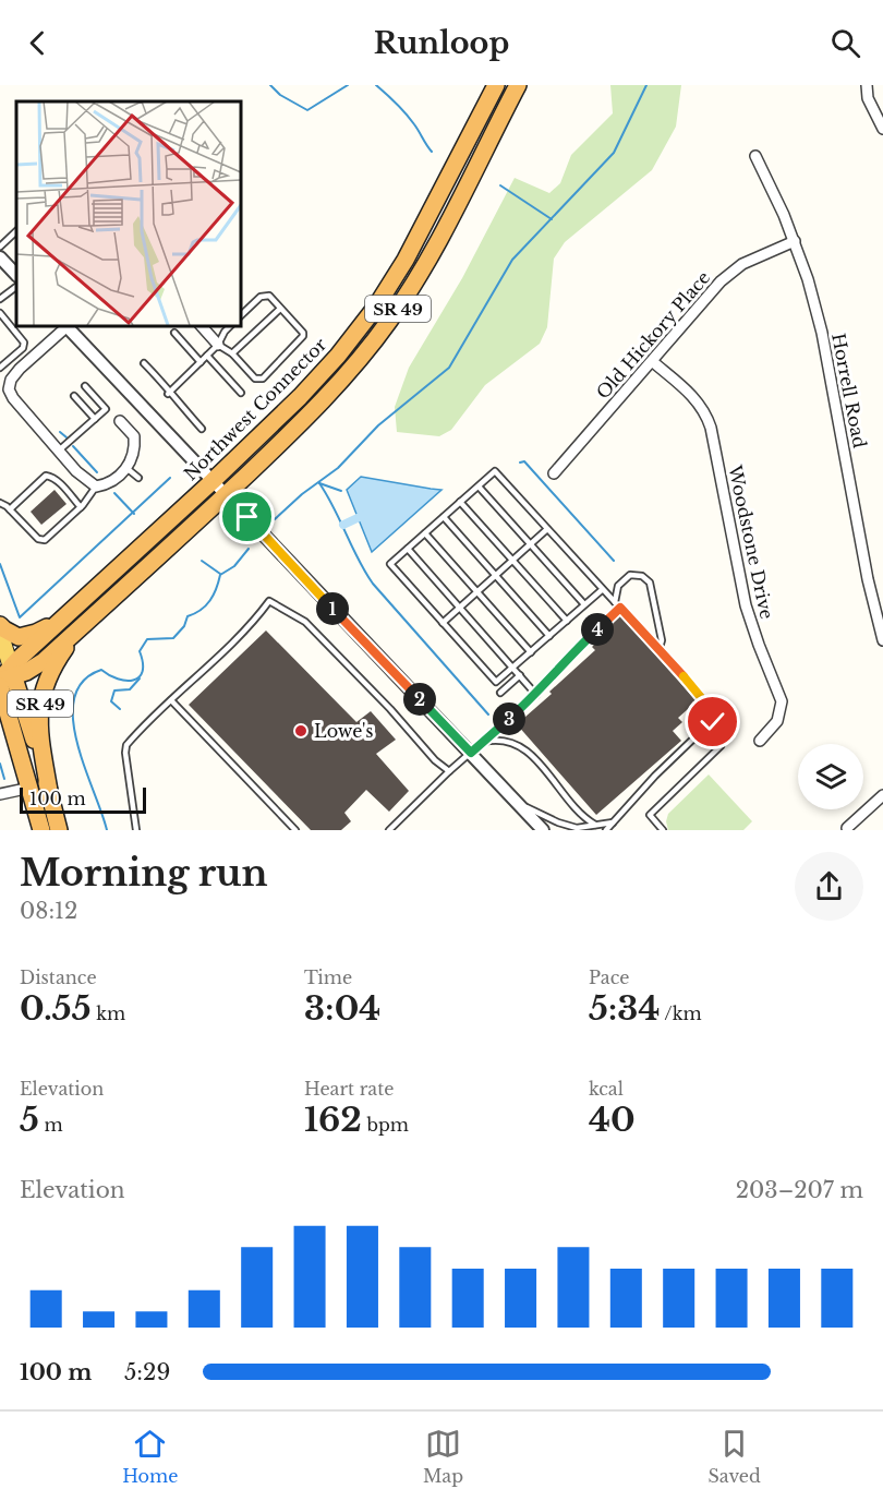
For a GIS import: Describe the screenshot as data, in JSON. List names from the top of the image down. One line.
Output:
{"streets":{"highway":["SR 49","Northwest Connector"],"street":["Old Hickory Place","Horrell Road","Woodstone Drive"]},"crossings":[["SR 49","Northwest Connector"],["Old Hickory Place","Horrell Road"],["Old Hickory Place","Woodstone Drive"]],"places":["Lowe's"],"scale_bar":"100 m","page":{"header":"Runloop","pins":["1","4","2","3"],"scale":"100 m","heading":["Morning run","08:12"],"stats":[["Distance","0.55 km"],["Time","3:04"],["Pace","5:34 /km"],["Elevation","5 m"],["Heart rate","162 bpm"],["kcal","40"]],"chart":["Elevation","203–207 m"],"list":[{"name":"100 m","note":"5:29"}],"tabs":["Home","Map","Saved"]}}
